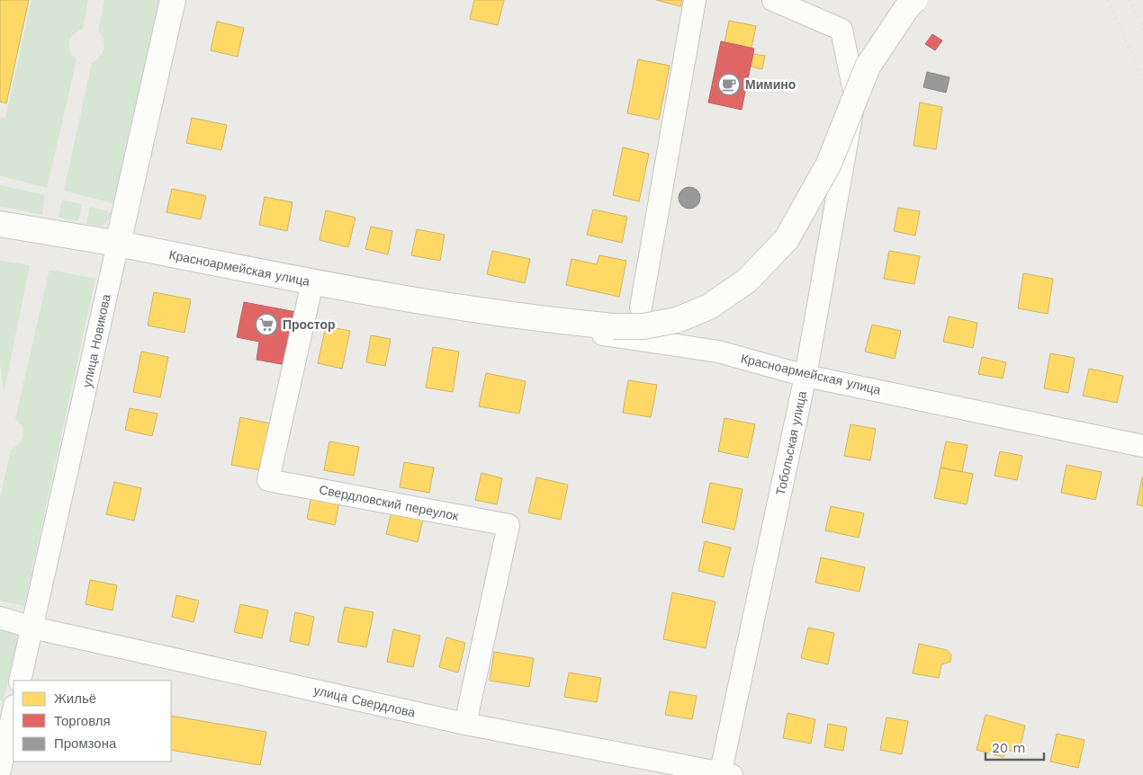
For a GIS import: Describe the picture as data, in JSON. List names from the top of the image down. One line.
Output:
{"streets":{"street":["Красноармейская улица","улица Новикова","Тобольская улица","Свердловский переулок","улица Свердлова"]},"crossings":[["Красноармейская улица","улица Новикова"],["Красноармейская улица","Тобольская улица"],["Красноармейская улица","Свердловский переулок"],["улица Новикова","улица Свердлова"],["Тобольская улица","улица Свердлова"],["Свердловский переулок","улица Свердлова"]],"places":{"cafe":["Мимино"],"supermarket":["Простор"]},"legend":["Жильё","Торговля","Промзона"],"scale_bar":"20 m"}
